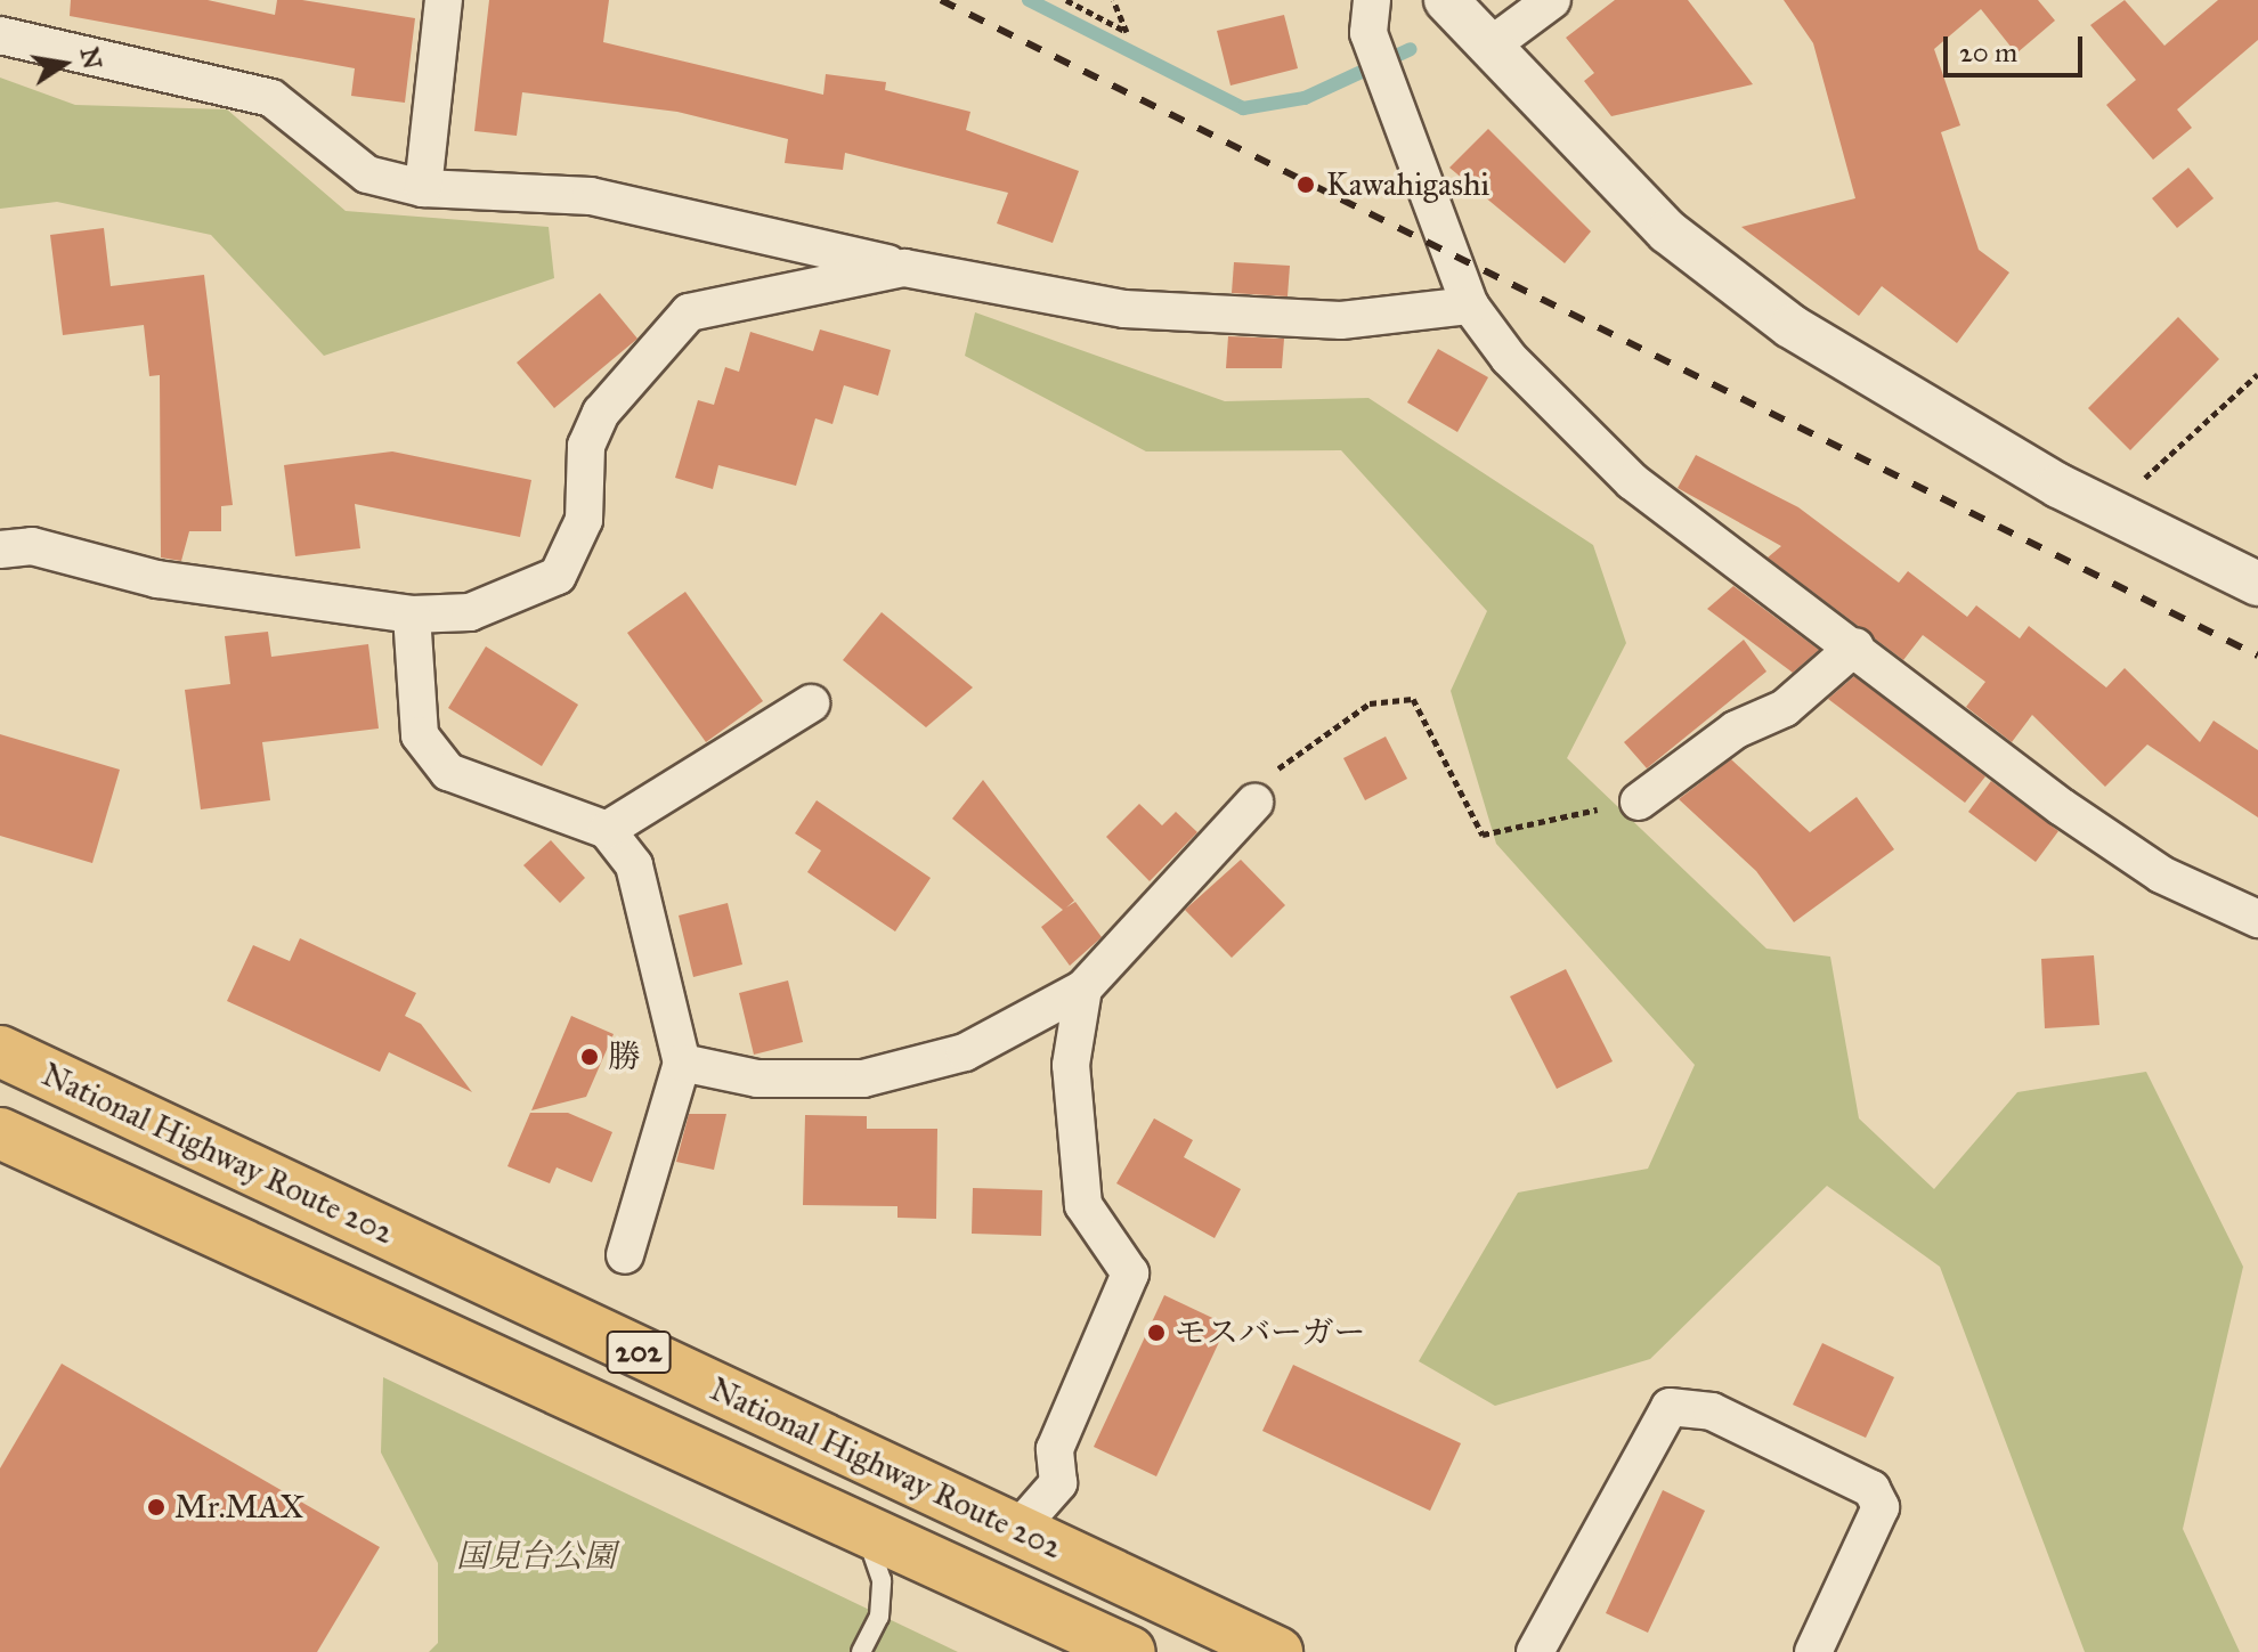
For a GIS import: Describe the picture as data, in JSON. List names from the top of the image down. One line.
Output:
{"streets":{"highway":["National Highway Route 202","202"]},"parks":["国見台公園"],"places":["Kawahigashi","勝","モスバーガー","Mr.MAX"],"scale_bar":"20 m","north":"right"}
